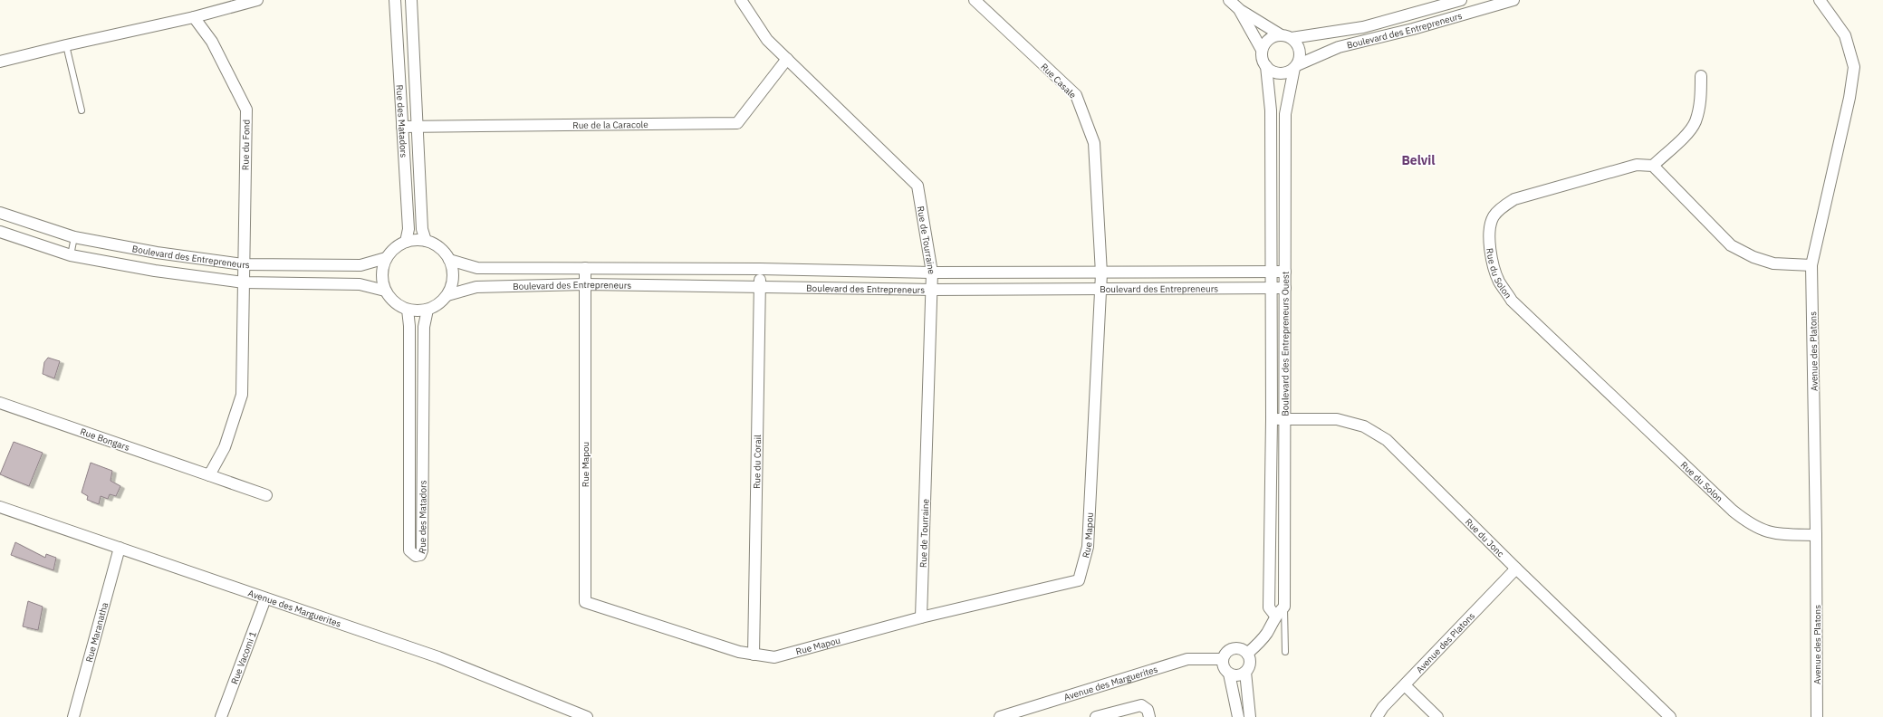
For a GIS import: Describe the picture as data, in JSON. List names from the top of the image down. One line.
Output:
{"streets":{"street":["Boulevard des Entrepreneurs","Rue Casale","Rue des Matadors","Rue de la Caracole","Rue du Fond","Rue de Tourraine","Rue du Solon","Boulevard des Entrepreneurs Ouest","Avenue des Platons","Rue Bongars","Rue du Corail","Rue Mapou","Rue du Jonc","Avenue des Marguerites","Rue Maranatha","Rue Vacomi 1"]},"crossings":[["Boulevard des Entrepreneurs","Rue Casale"],["Boulevard des Entrepreneurs","Rue des Matadors"],["Boulevard des Entrepreneurs","Rue du Fond"],["Boulevard des Entrepreneurs","Rue de Tourraine"],["Boulevard des Entrepreneurs","Boulevard des Entrepreneurs Ouest"],["Boulevard des Entrepreneurs","Rue du Corail"],["Boulevard des Entrepreneurs","Rue Mapou"],["Rue Casale","Rue Mapou"],["Rue des Matadors","Rue de la Caracole"],["Rue de la Caracole","Rue de Tourraine"],["Rue de Tourraine","Rue Mapou"],["Rue du Solon","Avenue des Platons"],["Boulevard des Entrepreneurs Ouest","Rue du Jonc"],["Avenue des Platons","Rue du Jonc"],["Rue du Corail","Rue Mapou"],["Avenue des Marguerites","Rue Maranatha"],["Avenue des Marguerites","Rue Vacomi 1"]],"districts":["Belvil"]}
